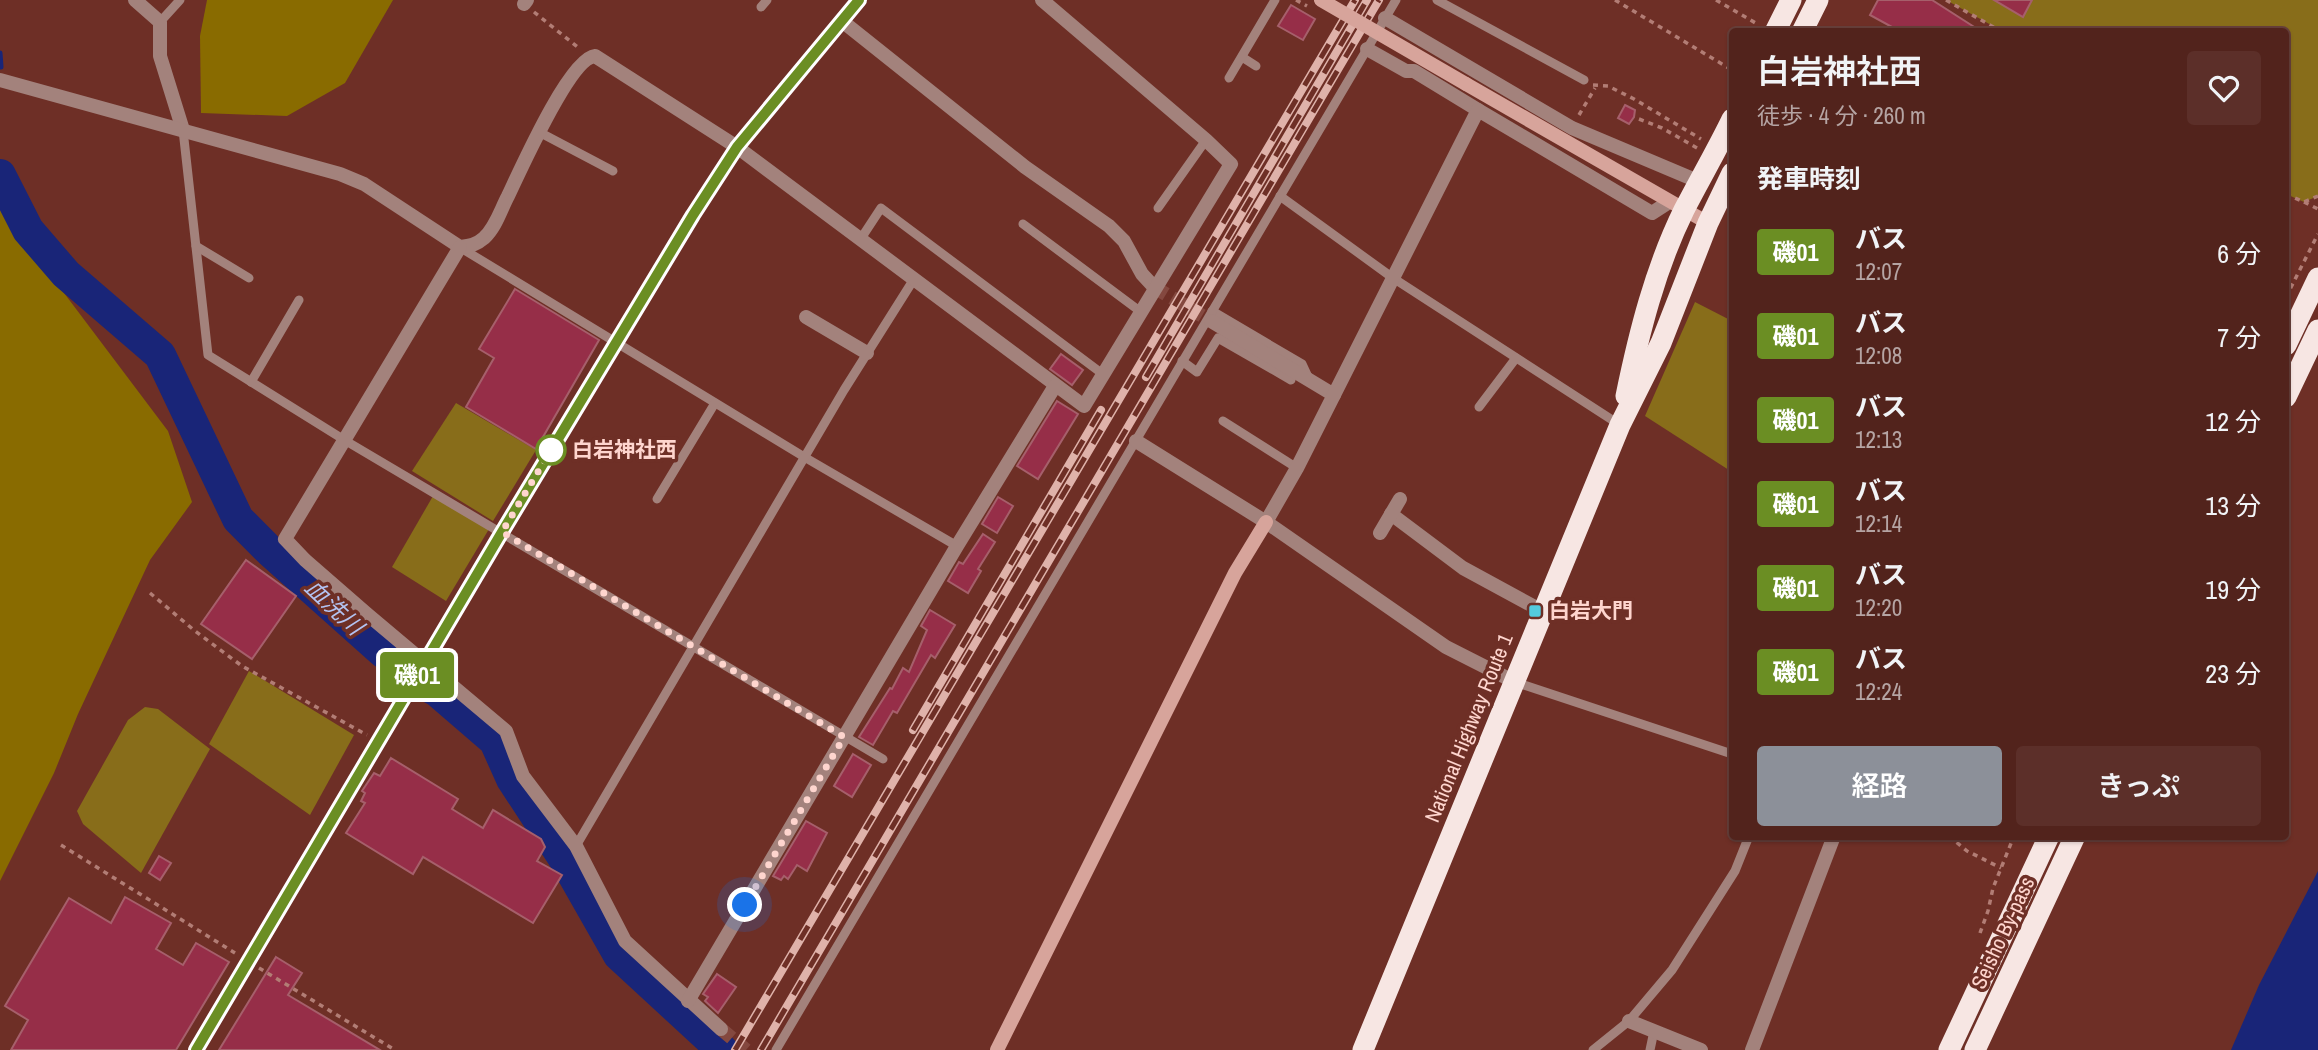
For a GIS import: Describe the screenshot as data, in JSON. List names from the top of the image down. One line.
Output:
{"streets":{"highway":["National Highway Route 1","Seisho By-pass"]},"water":["血洗川"],"places":{"other":["白岩神社西"],"transit":["白岩大門"]},"lines":["bus line 磯01"],"page":{"on_map":"磯01","heading":[["白岩神社西","徒歩 · 4 分 · 260 m"],"発車時刻"],"list":[{"mark":"磯01","name":"バス","note":"12:07","value":"6 分"},{"mark":"磯01","name":"バス","note":"12:08","value":"7 分"},{"mark":"磯01","name":"バス","note":"12:13","value":"12 分"},{"mark":"磯01","name":"バス","note":"12:14","value":"13 分"},{"mark":"磯01","name":"バス","note":"12:20","value":"19 分"},{"mark":"磯01","name":"バス","note":"12:24","value":"23 分"}],"buttons":["経路","きっぷ"]}}
